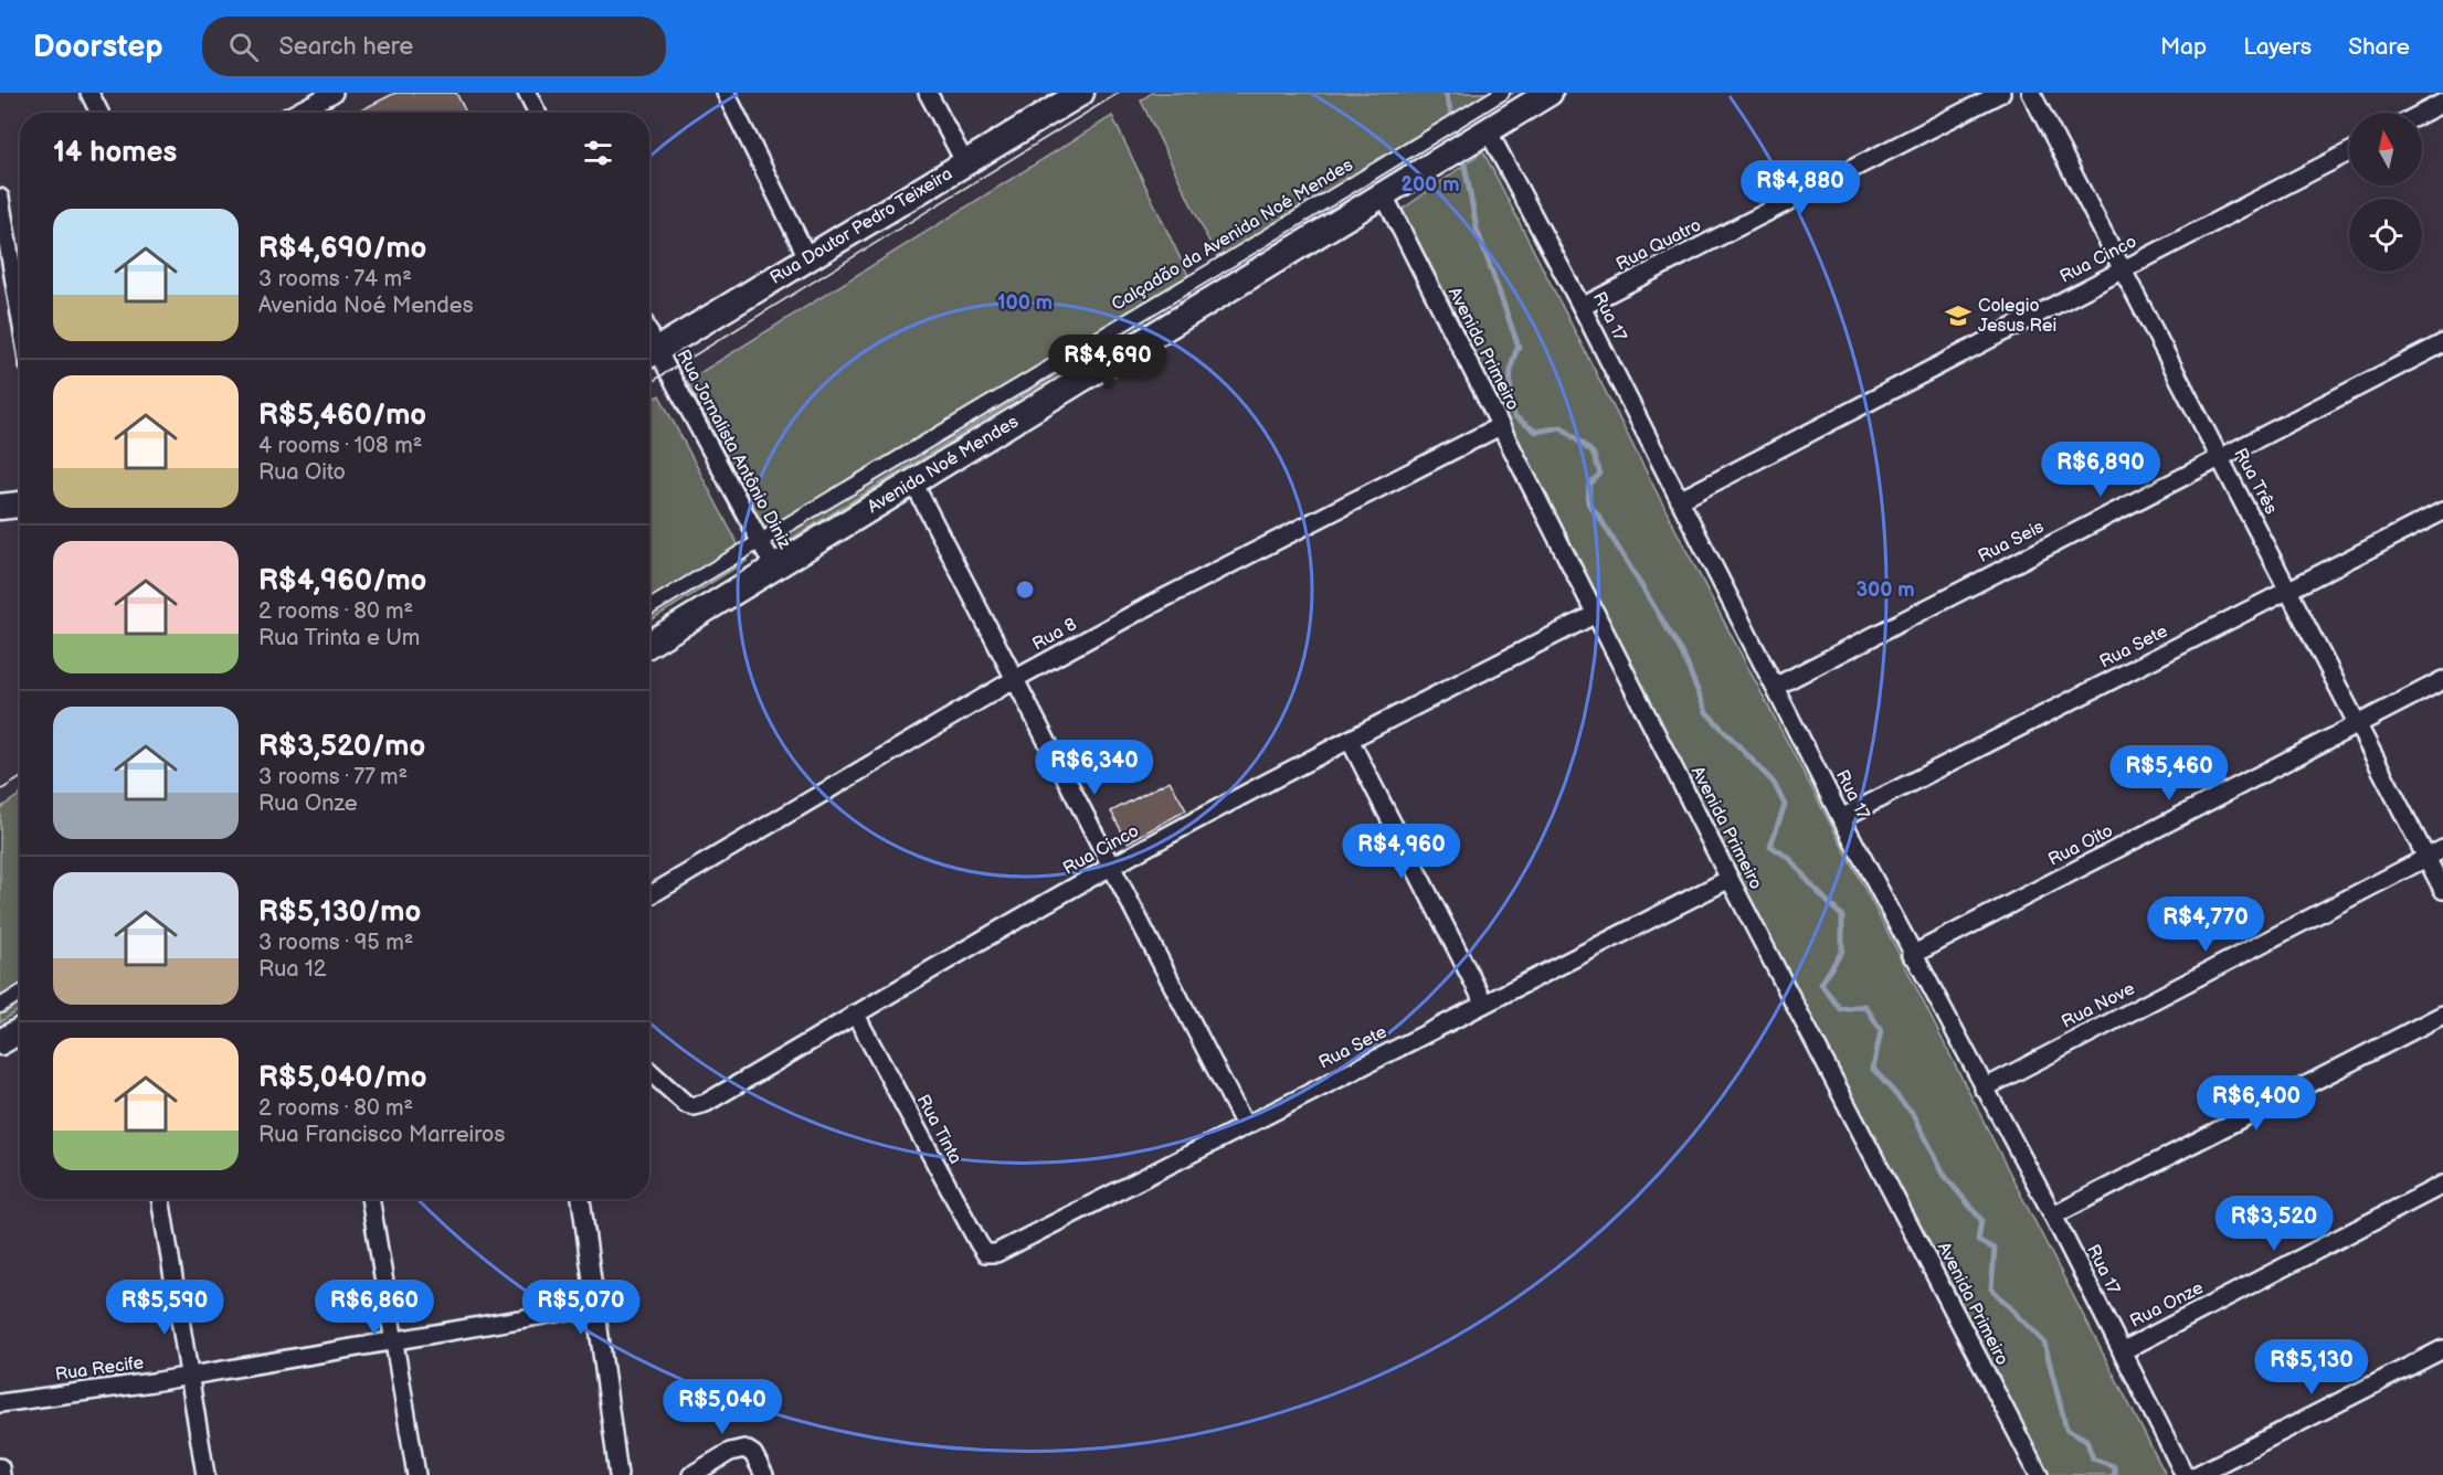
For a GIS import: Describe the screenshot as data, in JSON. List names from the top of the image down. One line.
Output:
{"streets":{"main road":["Rua Doutor Pedro Teixeira","Avenida Noé Mendes"],"street":["Calçadão da Avenida Noé Mendes","Rua Quatro","Rua Cinco","Rua 17","Avenida Primeiro","Rua Jornalista Antônio Diniz","Rua Três","Rua Seis","Rua 8","Rua Sete","Rua Oito","Rua Nove","Rua Tinta","Rua Onze","Rua Recife"]},"crossings":[["Rua Doutor Pedro Teixeira","Rua Jornalista Antônio Diniz"],["Calçadão da Avenida Noé Mendes","Rua Jornalista Antônio Diniz"],["Rua Quatro","Rua 17"],["Rua Cinco","Rua 17"],["Rua Cinco","Avenida Primeiro"],["Rua Cinco","Rua Três"],["Rua Cinco","Rua Tinta"],["Rua 17","Avenida Noé Mendes"],["Rua 17","Rua Seis"],["Rua 17","Rua Sete"],["Rua 17","Rua Oito"],["Rua 17","Rua Nove"],["Rua 17","Rua Onze"],["Avenida Primeiro","Avenida Noé Mendes"],["Avenida Primeiro","Rua 8"],["Avenida Primeiro","Rua Sete"],["Rua Jornalista Antônio Diniz","Avenida Noé Mendes"],["Rua Três","Rua Seis"],["Rua Três","Rua Sete"],["Rua Três","Rua Oito"],["Rua Três","Rua Nove"],["Rua Sete","Rua Tinta"]],"places":{"school or university":["Colegio Jesus Rei"]},"north":"top","page":{"header":"Doorstep","search":"Search here","nav":["Map","Layers","Share"],"heading":"14 homes","price":["R$4,880","R$4,690","R$6,890","R$6,340","R$5,460","R$4,960","R$4,770","R$6,400","R$3,520","R$5,590","R$6,860","R$5,070","R$5,130","R$5,040"],"list":[{"name":"R$4,690/mo","note":"3 rooms · 74 m² · Avenida Noé Mendes"},{"name":"R$5,460/mo","note":"4 rooms · 108 m² · Rua Oito"},{"name":"R$4,960/mo","note":"2 rooms · 80 m² · Rua Trinta e Um"},{"name":"R$3,520/mo","note":"3 rooms · 77 m² · Rua Onze"},{"name":"R$5,130/mo","note":"3 rooms · 95 m² · Rua 12"},{"name":"R$5,040/mo","note":"2 rooms · 80 m² · Rua Francisco Marreiros"}]},"rings":["200 m","100 m","300 m"]}
